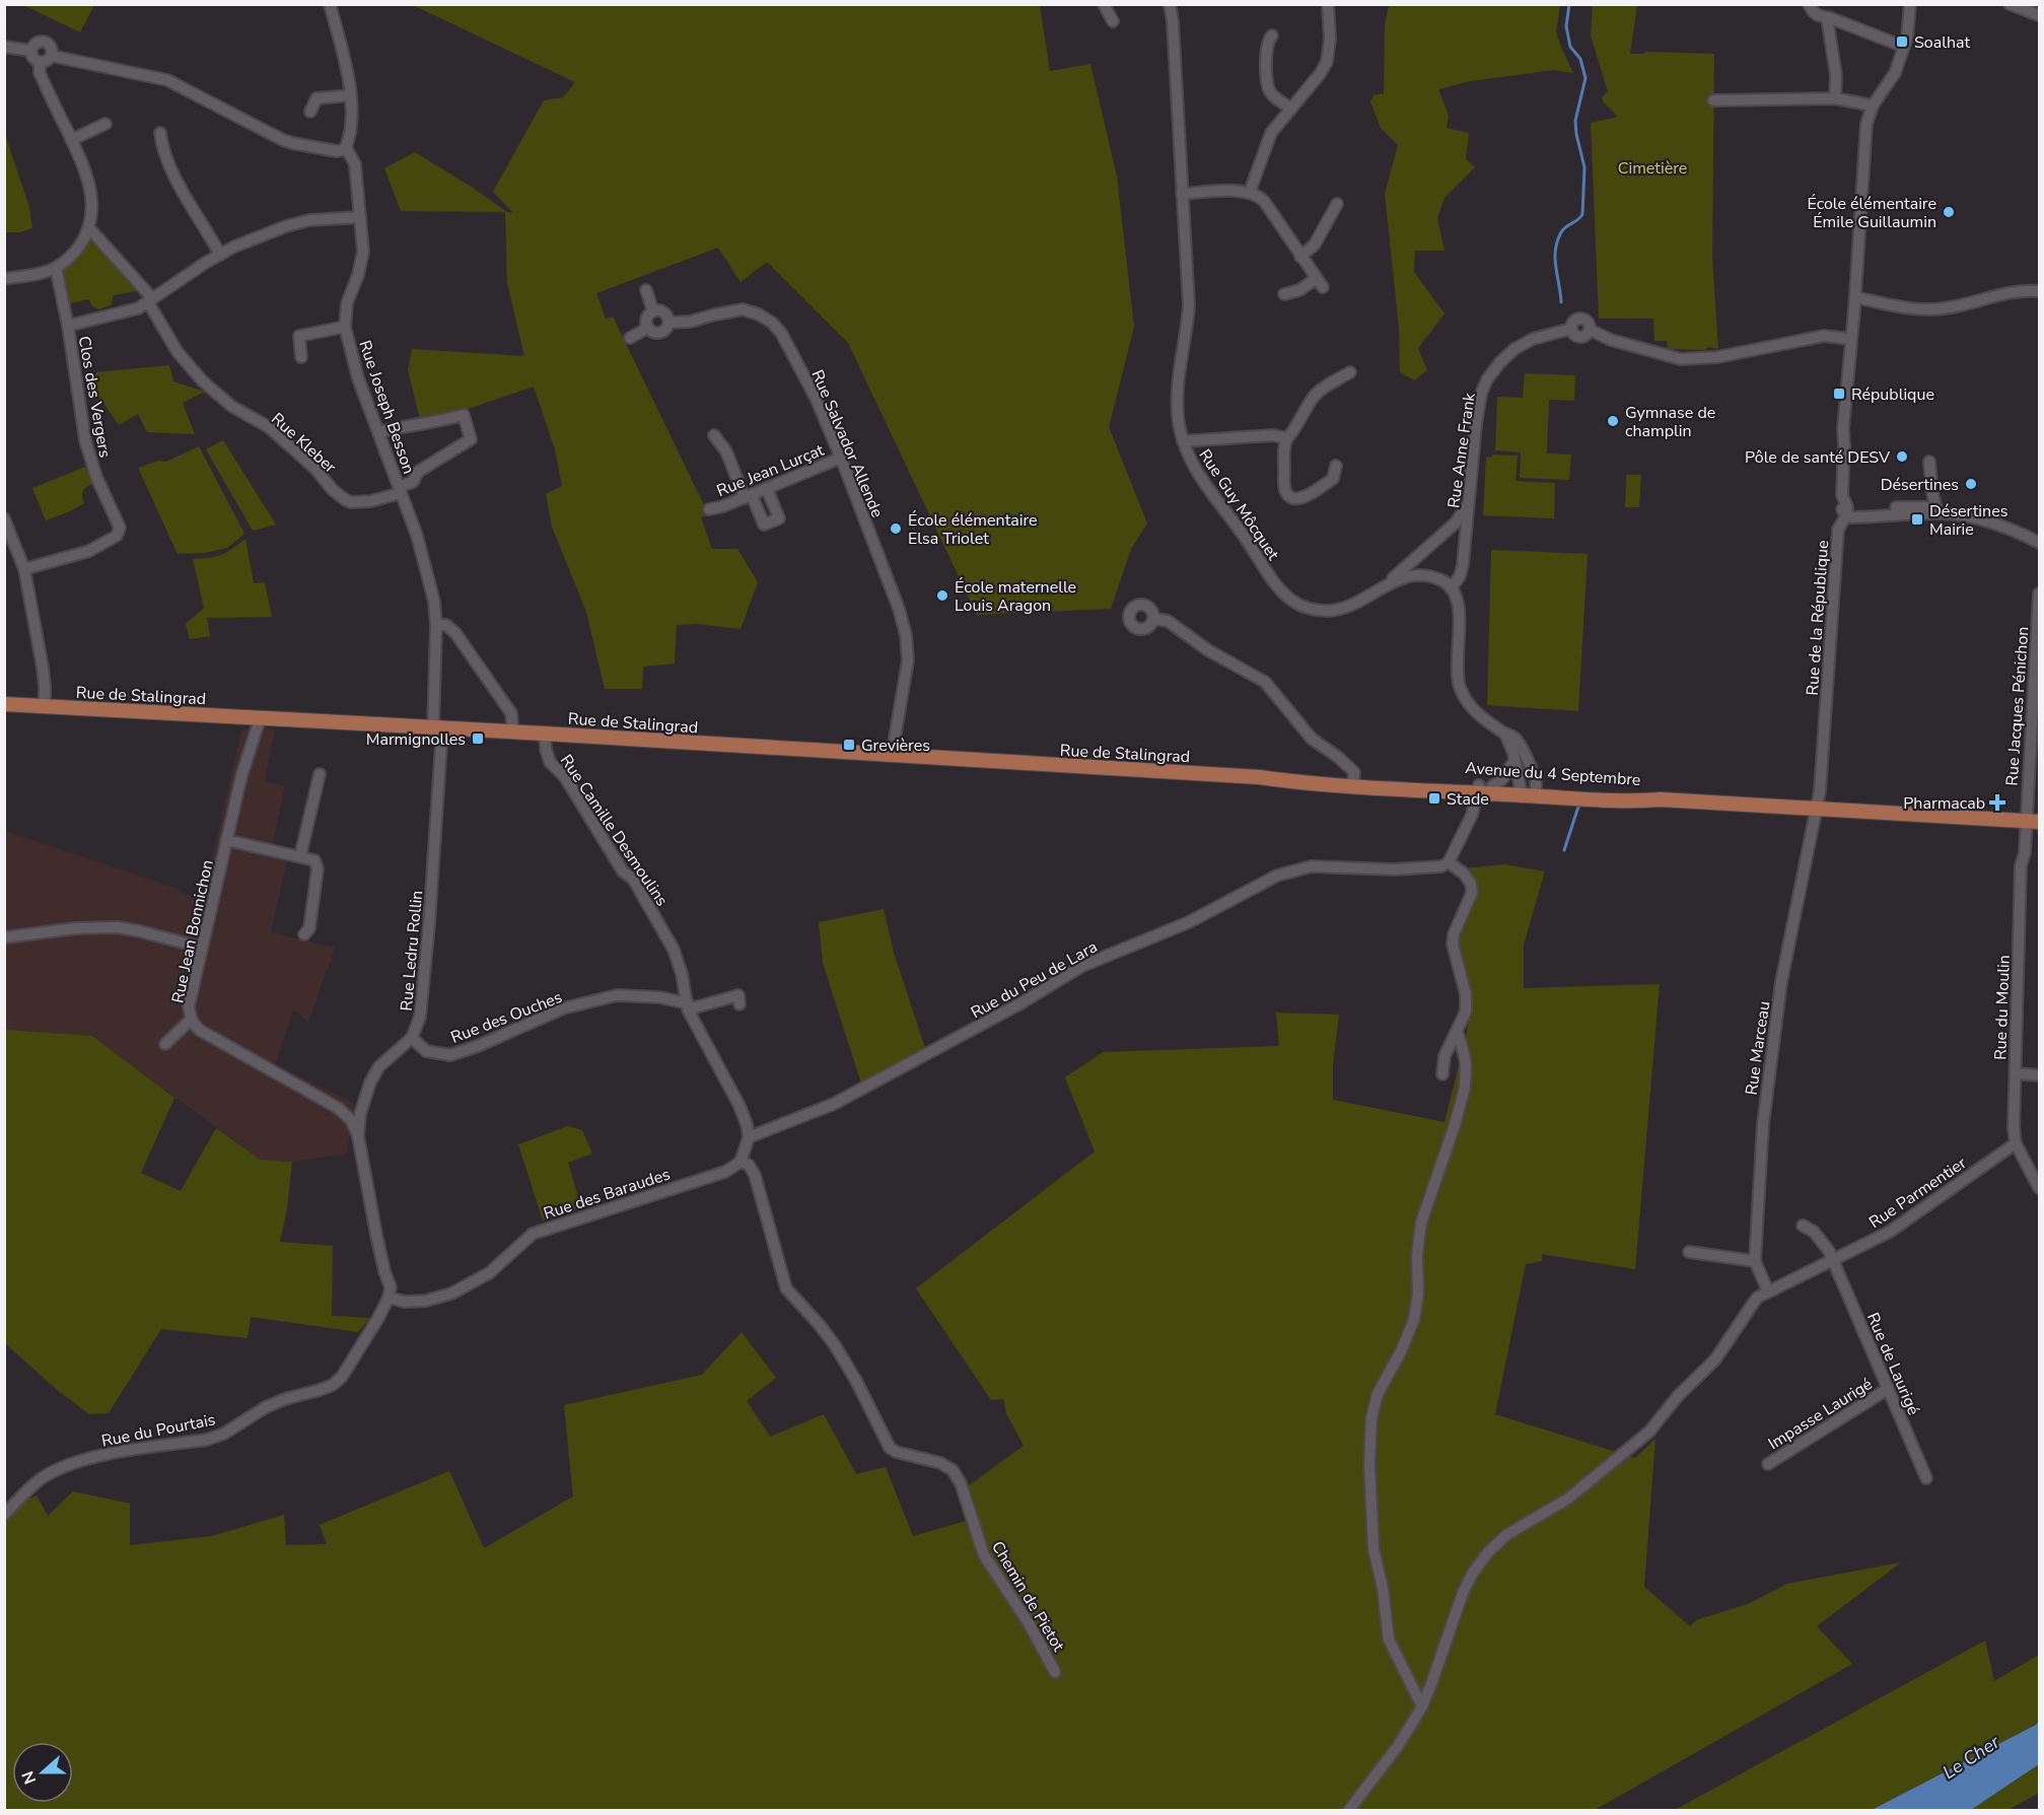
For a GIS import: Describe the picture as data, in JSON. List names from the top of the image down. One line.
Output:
{"streets":{"main road":["Rue de Stalingrad","Avenue du 4 Septembre"],"street":["Clos des Vergers","Rue Joseph Besson","Rue Kleber","Rue Salvador Allende","Rue Anne Frank","Rue Jean Lurçat","Rue Guy Môcquet","Rue de la République","Rue Jacques Pénichon","Rue Camille Desmoulins","Rue Jean Bonnichon","Rue Ledru Rollin","Rue du Peu de Lara","Rue du Moulin","Rue des Ouches","Rue Marceau","Rue Parmentier","Rue des Baraudes","Rue de Laurigé","Impasse Laurigé","Rue du Pourtais","Chemin de Pietot"]},"crossings":[["Rue Joseph Besson","Rue Kleber"],["Rue Joseph Besson","Rue de Stalingrad"],["Rue Joseph Besson","Rue Ledru Rollin"],["Rue Salvador Allende","Rue Jean Lurçat"],["Rue Salvador Allende","Rue de Stalingrad"],["Rue Anne Frank","Rue Guy Môcquet"],["Rue de la République","Avenue du 4 Septembre"],["Rue de la République","Rue Marceau"],["Rue de Stalingrad","Avenue du 4 Septembre"],["Rue de Stalingrad","Rue Camille Desmoulins"],["Rue de Stalingrad","Rue Jean Bonnichon"],["Rue de Stalingrad","Rue Ledru Rollin"],["Rue Jacques Pénichon","Rue du Moulin"],["Avenue du 4 Septembre","Rue Marceau"],["Rue Camille Desmoulins","Rue du Peu de Lara"],["Rue Camille Desmoulins","Rue des Ouches"],["Rue Ledru Rollin","Rue des Ouches"],["Rue du Moulin","Rue Parmentier"],["Rue Marceau","Rue Parmentier"],["Rue Parmentier","Rue de Laurigé"],["Rue des Baraudes","Rue du Pourtais"],["Rue des Baraudes","Chemin de Pietot"],["Rue de Laurigé","Impasse Laurigé"]],"water":["Le Cher"],"parks":["Cimetière"],"places":{"transit":["Soalhat","République","Désertines Mairie","Marmignolles","Grevières","Stade"],"other":["École élémentaire Émile Guillaumin","Gymnase de champlin","Pôle de santé DESV","Désertines","École élémentaire Elsa Triolet","École maternelle Louis Aragon"],"health":["Pharmacab"]},"north":"left"}
